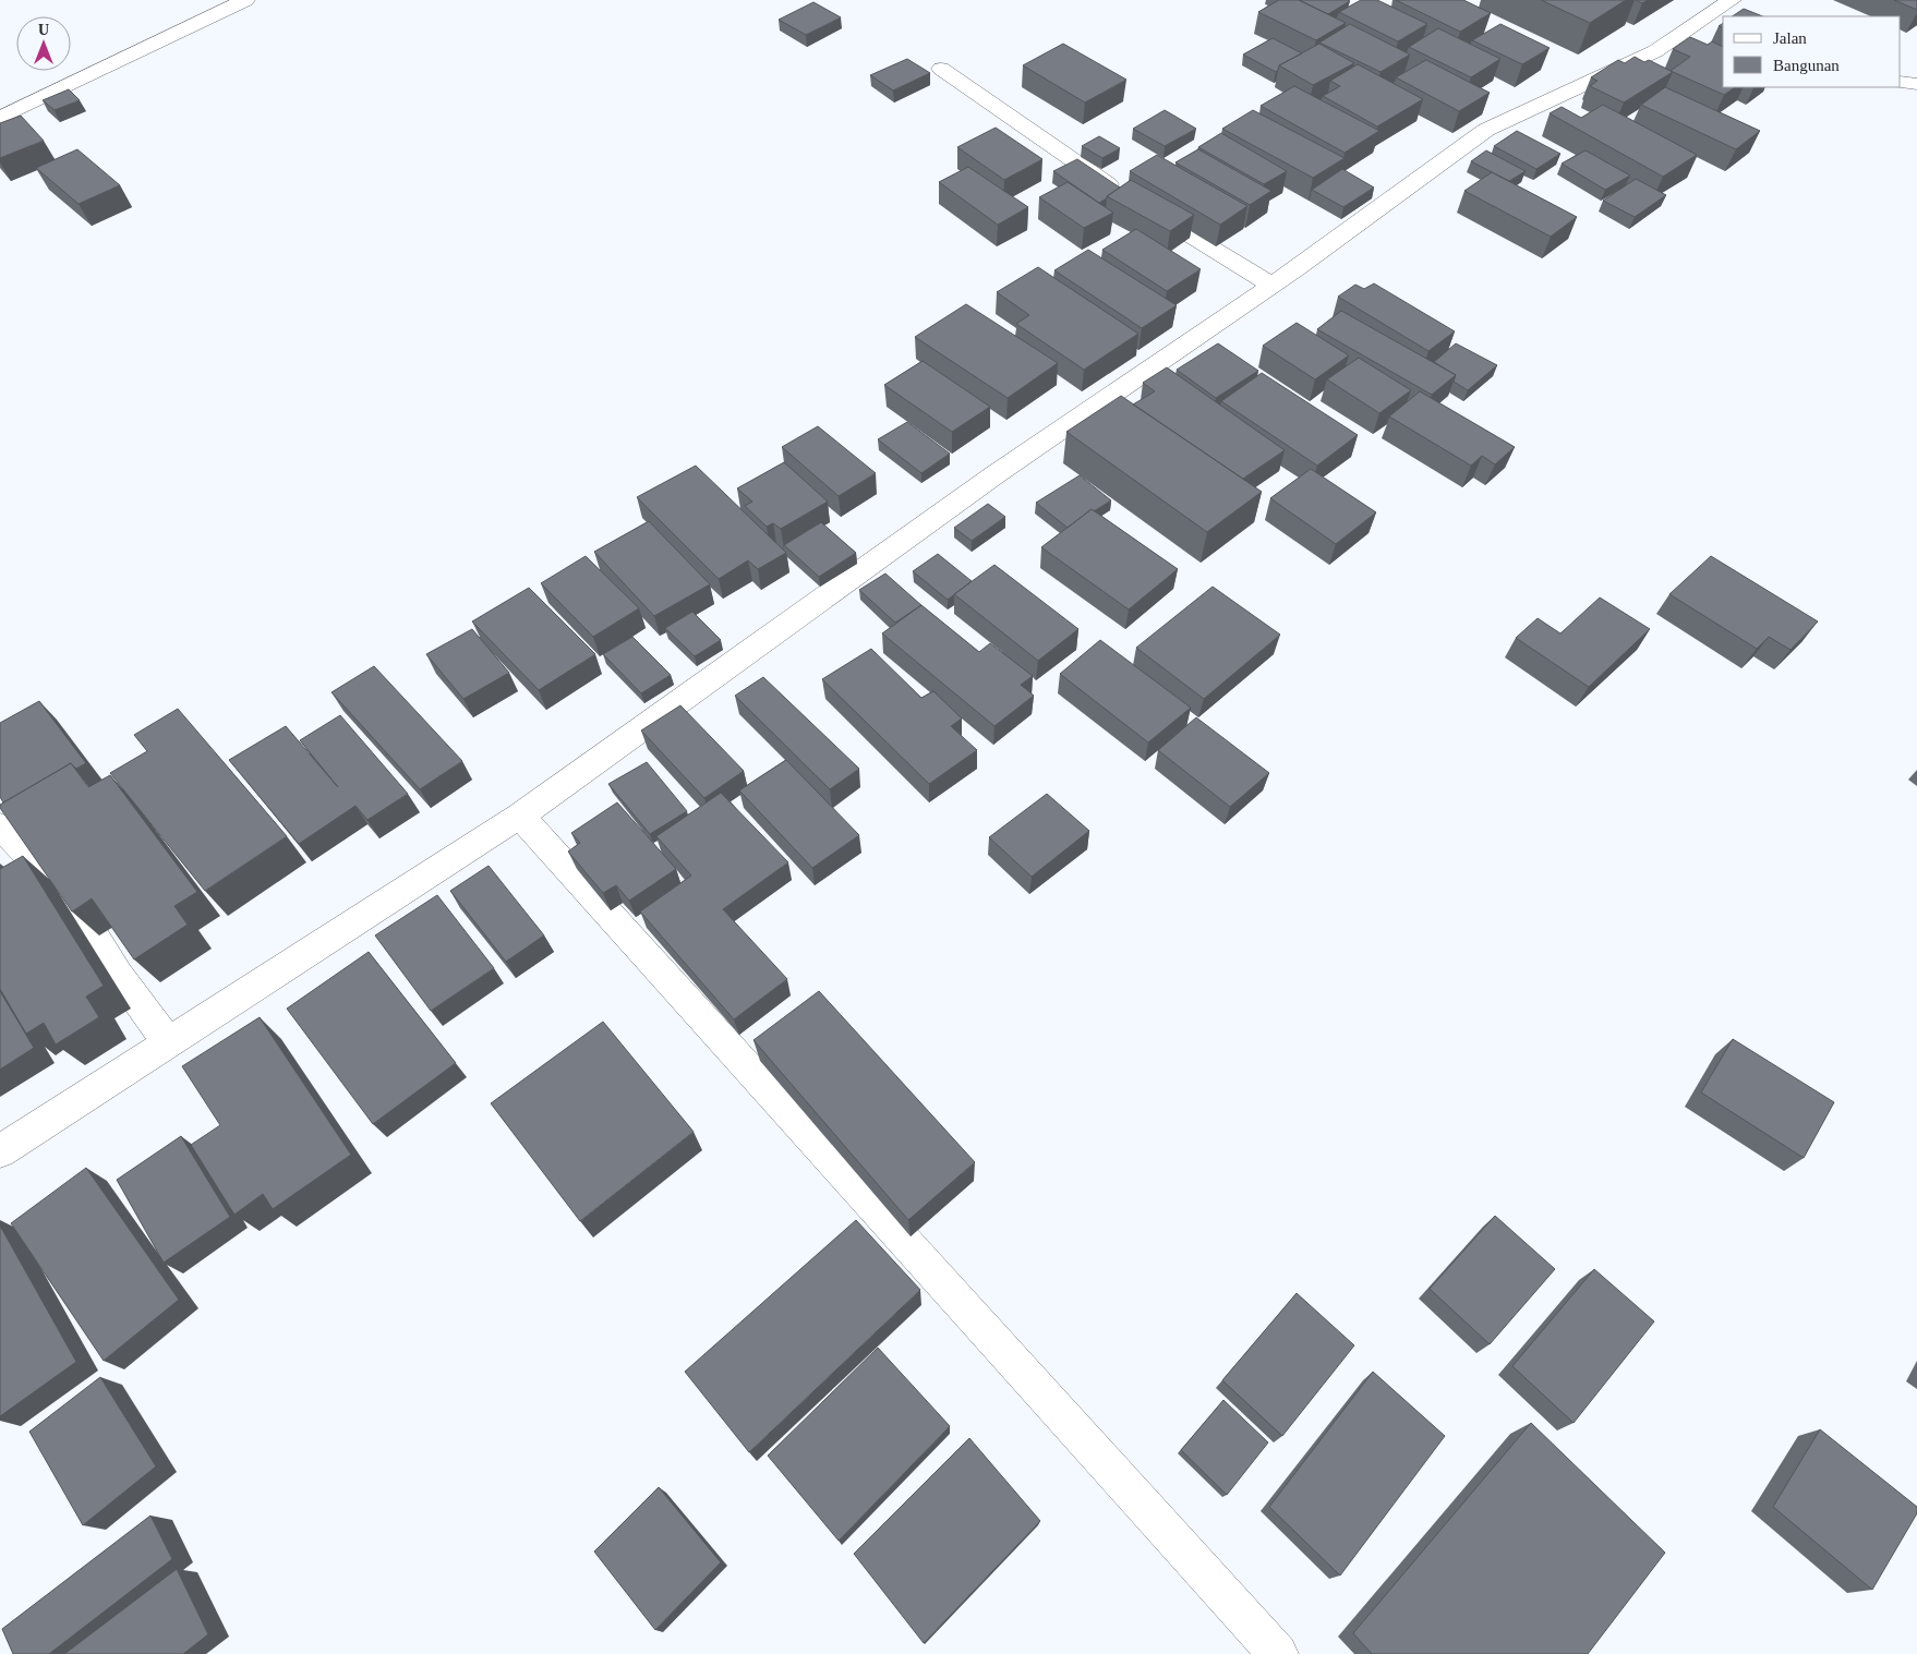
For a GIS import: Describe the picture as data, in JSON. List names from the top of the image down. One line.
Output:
{"legend":["Jalan","Bangunan"],"north":"top"}
